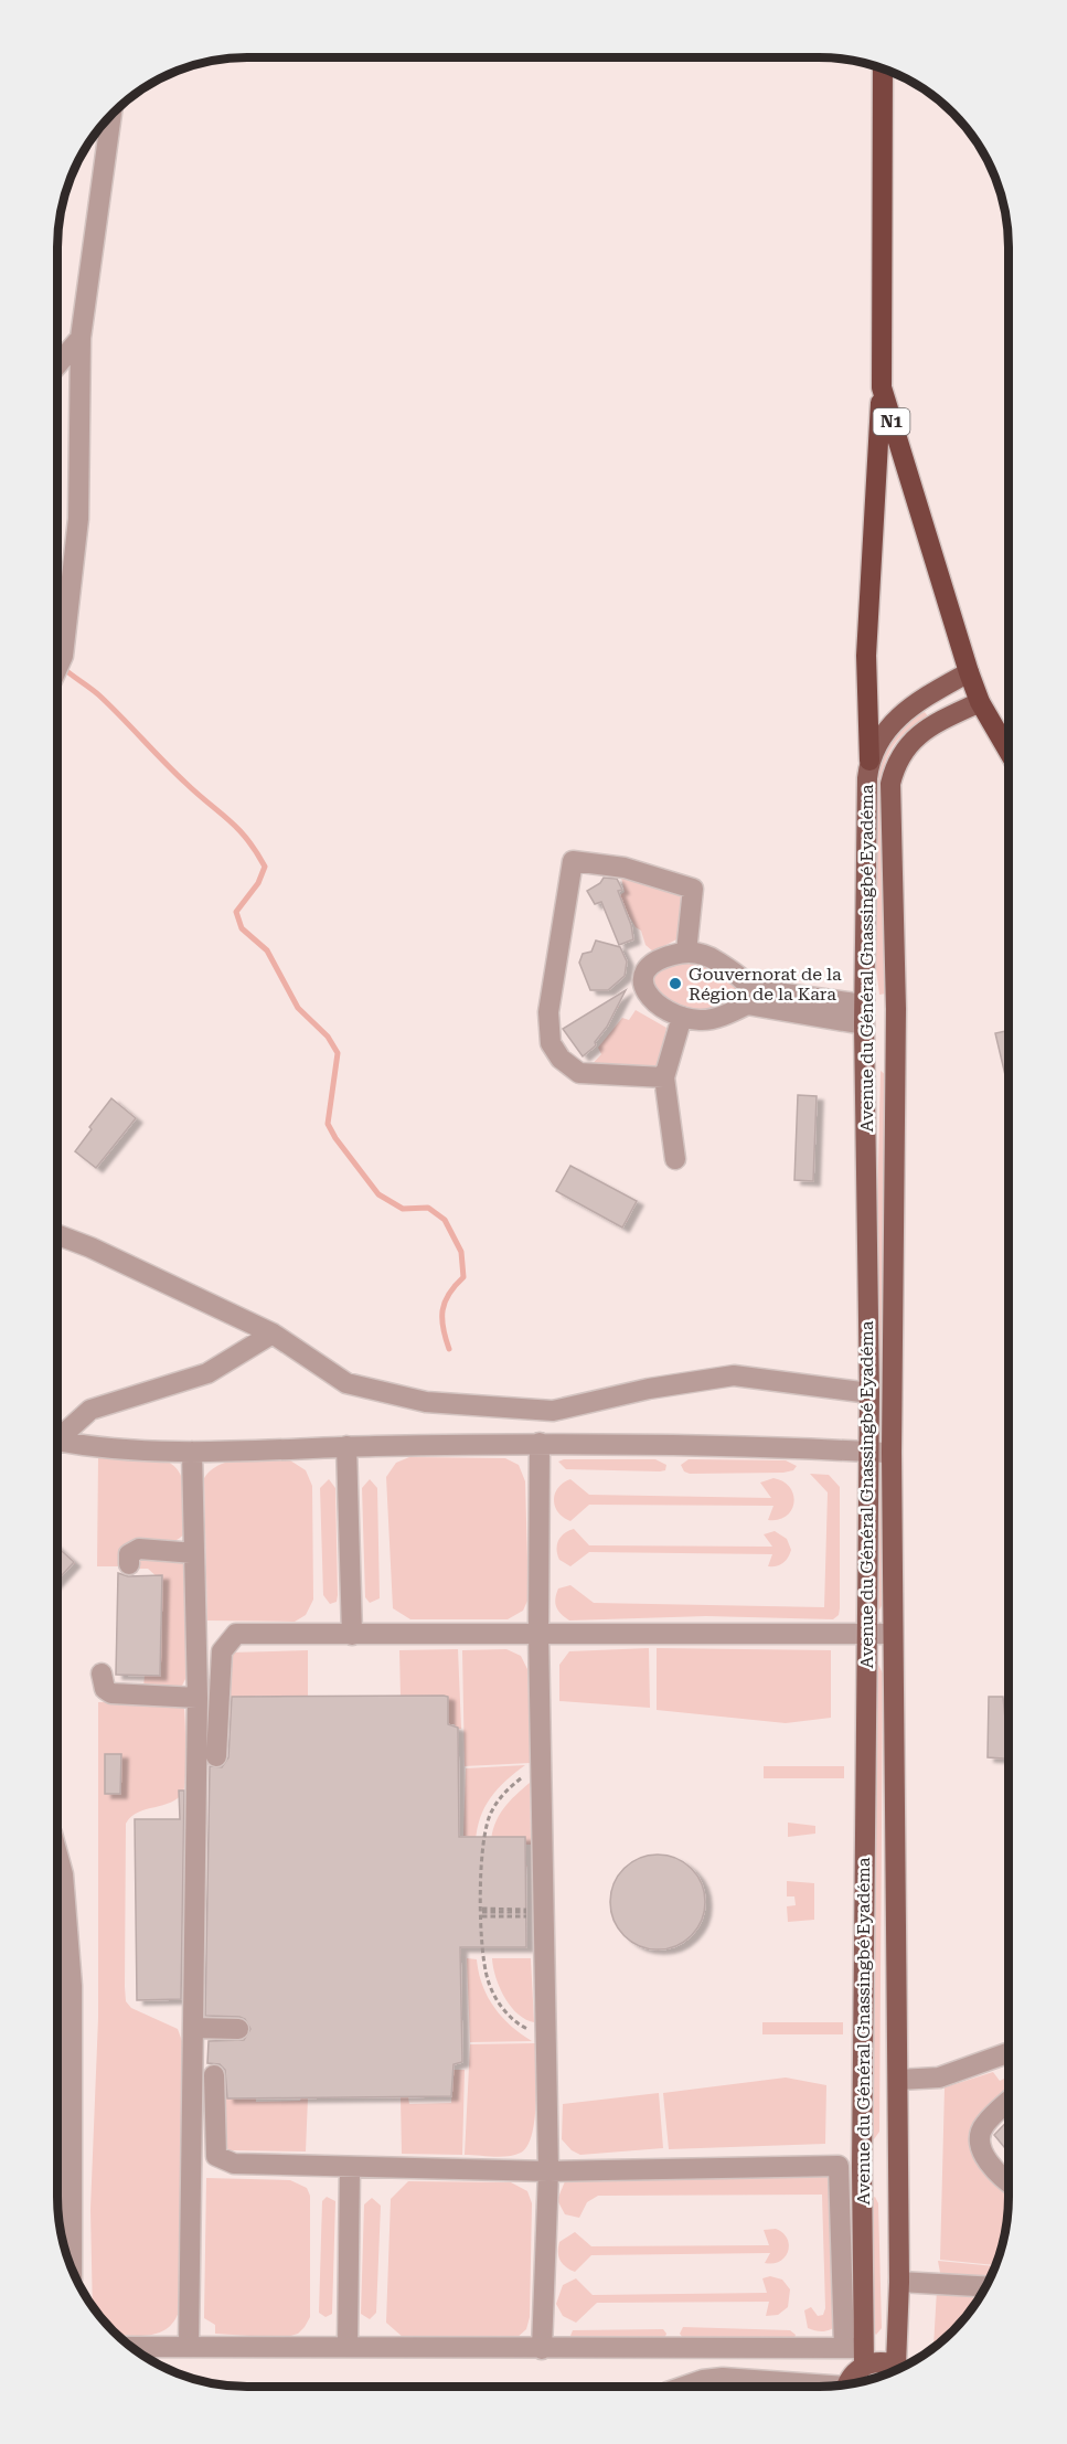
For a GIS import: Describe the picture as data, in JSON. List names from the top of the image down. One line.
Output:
{"streets":{"highway":["N1"],"main road":["Avenue du Général Gnassingbé Eyadéma"]},"crossings":[["N1","Avenue du Général Gnassingbé Eyadéma"]],"places":["Gouvernorat de la Région de la Kara"]}
